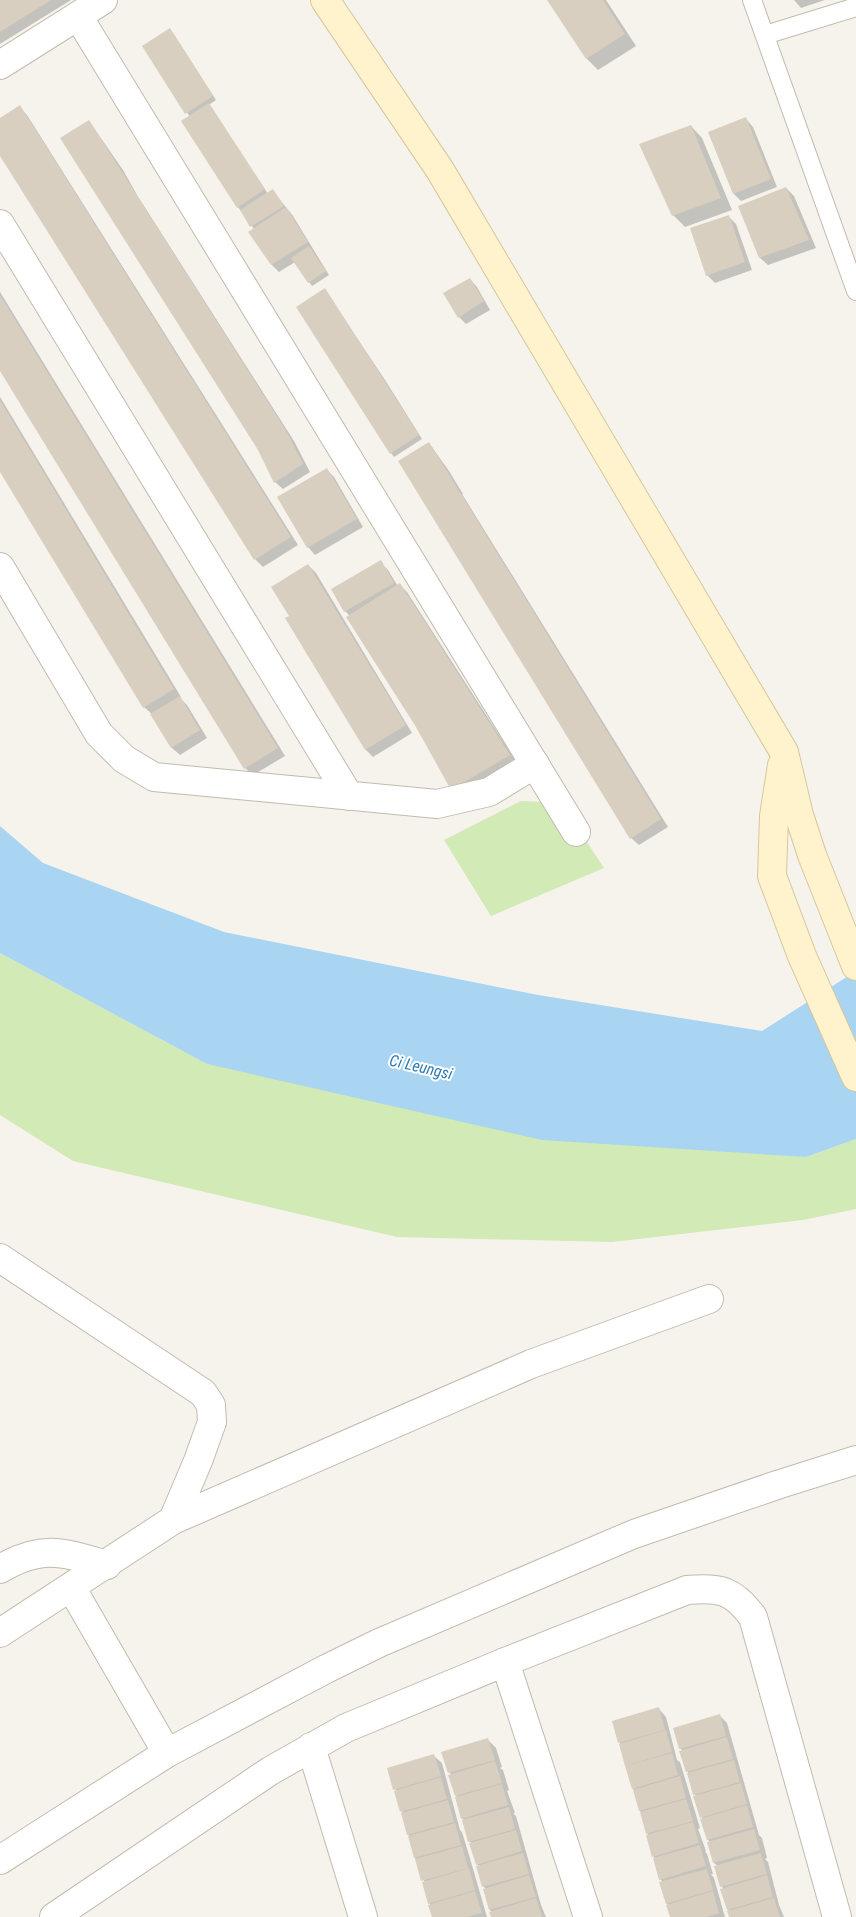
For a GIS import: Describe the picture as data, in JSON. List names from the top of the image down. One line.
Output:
{"water":["Ci Leungsi"]}
